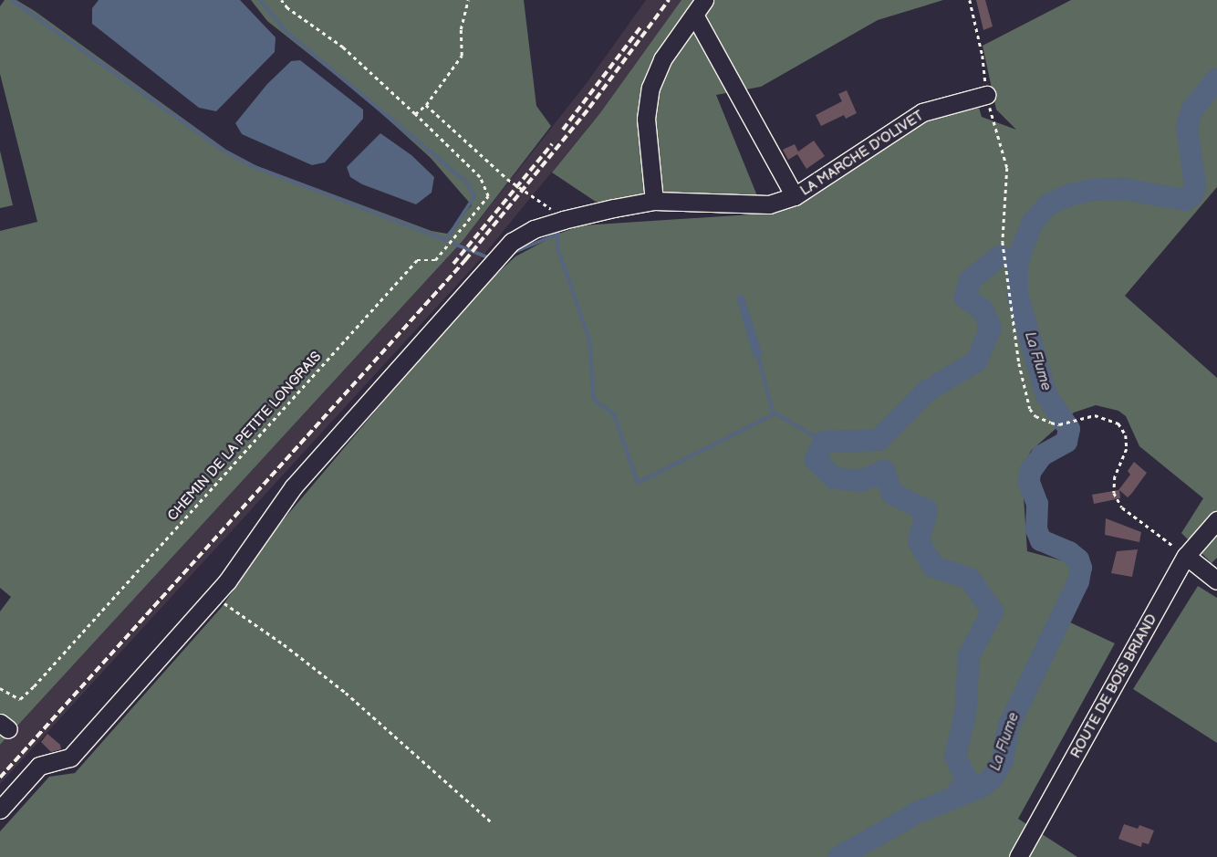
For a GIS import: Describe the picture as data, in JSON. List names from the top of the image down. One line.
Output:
{"streets":{"street":["LA MARCHE D'OLIVET","ROUTE DE BOIS BRIAND"],"path":["CHEMIN DE LA PETITE LONGRAIS"]},"water":["La Flume"]}
